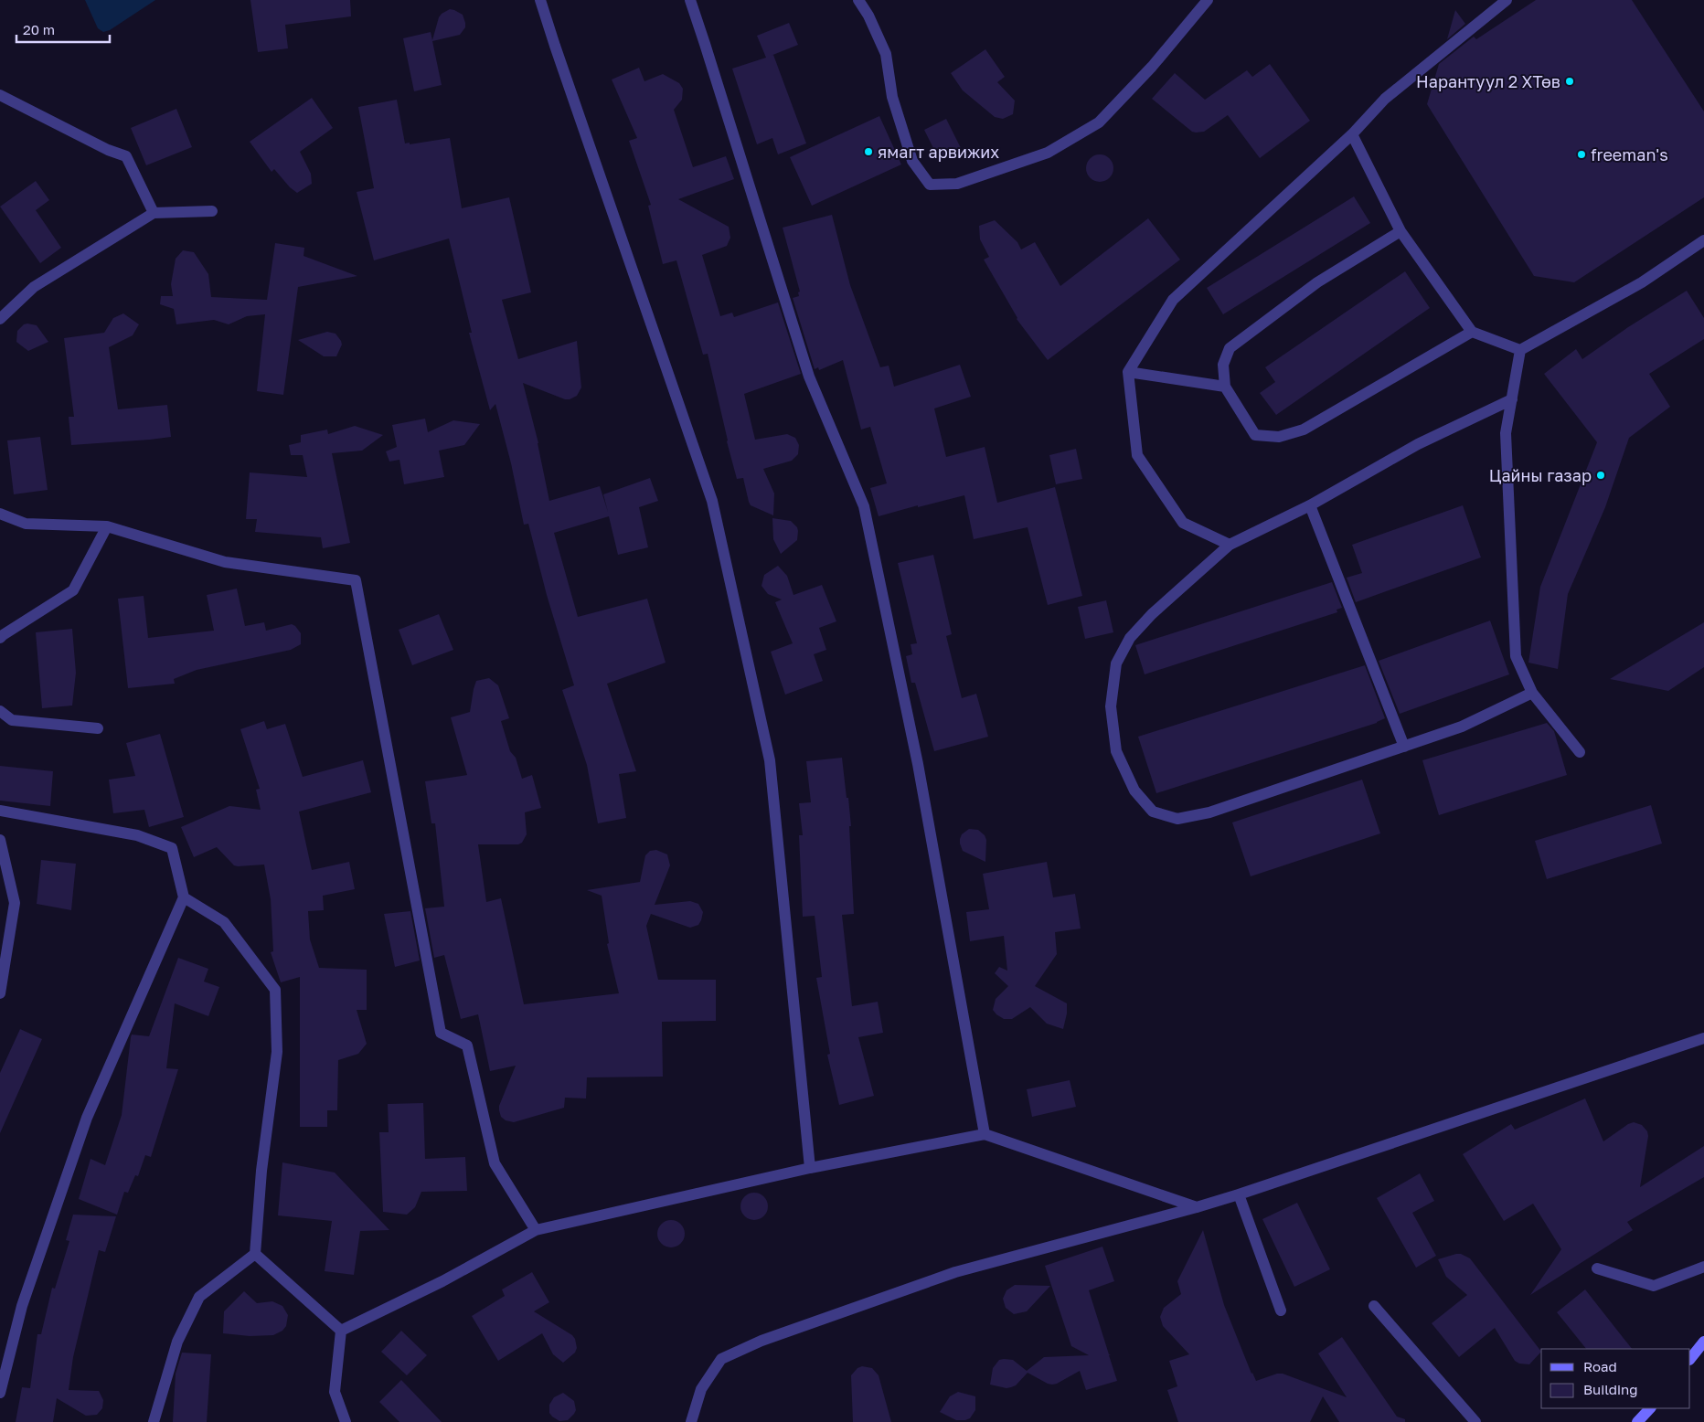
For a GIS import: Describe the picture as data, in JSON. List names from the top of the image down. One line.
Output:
{"places":["Нарантуул 2 ХТөв","ямагт арвижих","freeman's","Цайны газар"],"legend":["Road","Building"],"scale_bar":"20 m"}
